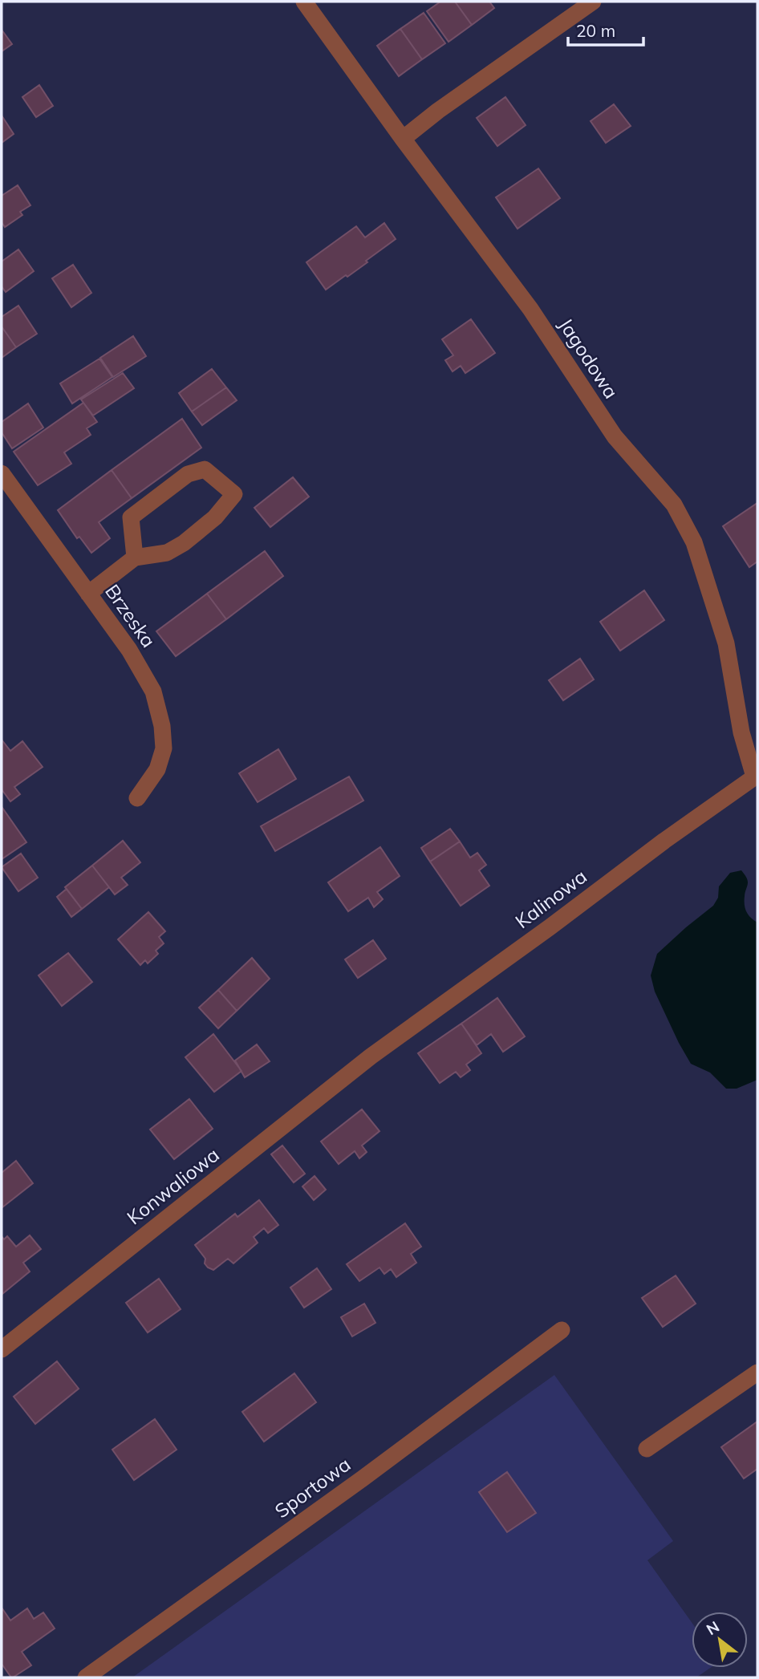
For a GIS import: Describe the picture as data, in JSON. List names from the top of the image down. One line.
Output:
{"streets":{"street":["Jagodowa","Brzeska","Kalinowa","Konwaliowa","Sportowa"]},"crossings":[["Jagodowa","Kalinowa"],["Kalinowa","Konwaliowa"]],"scale_bar":"20 m","north":"top left"}
